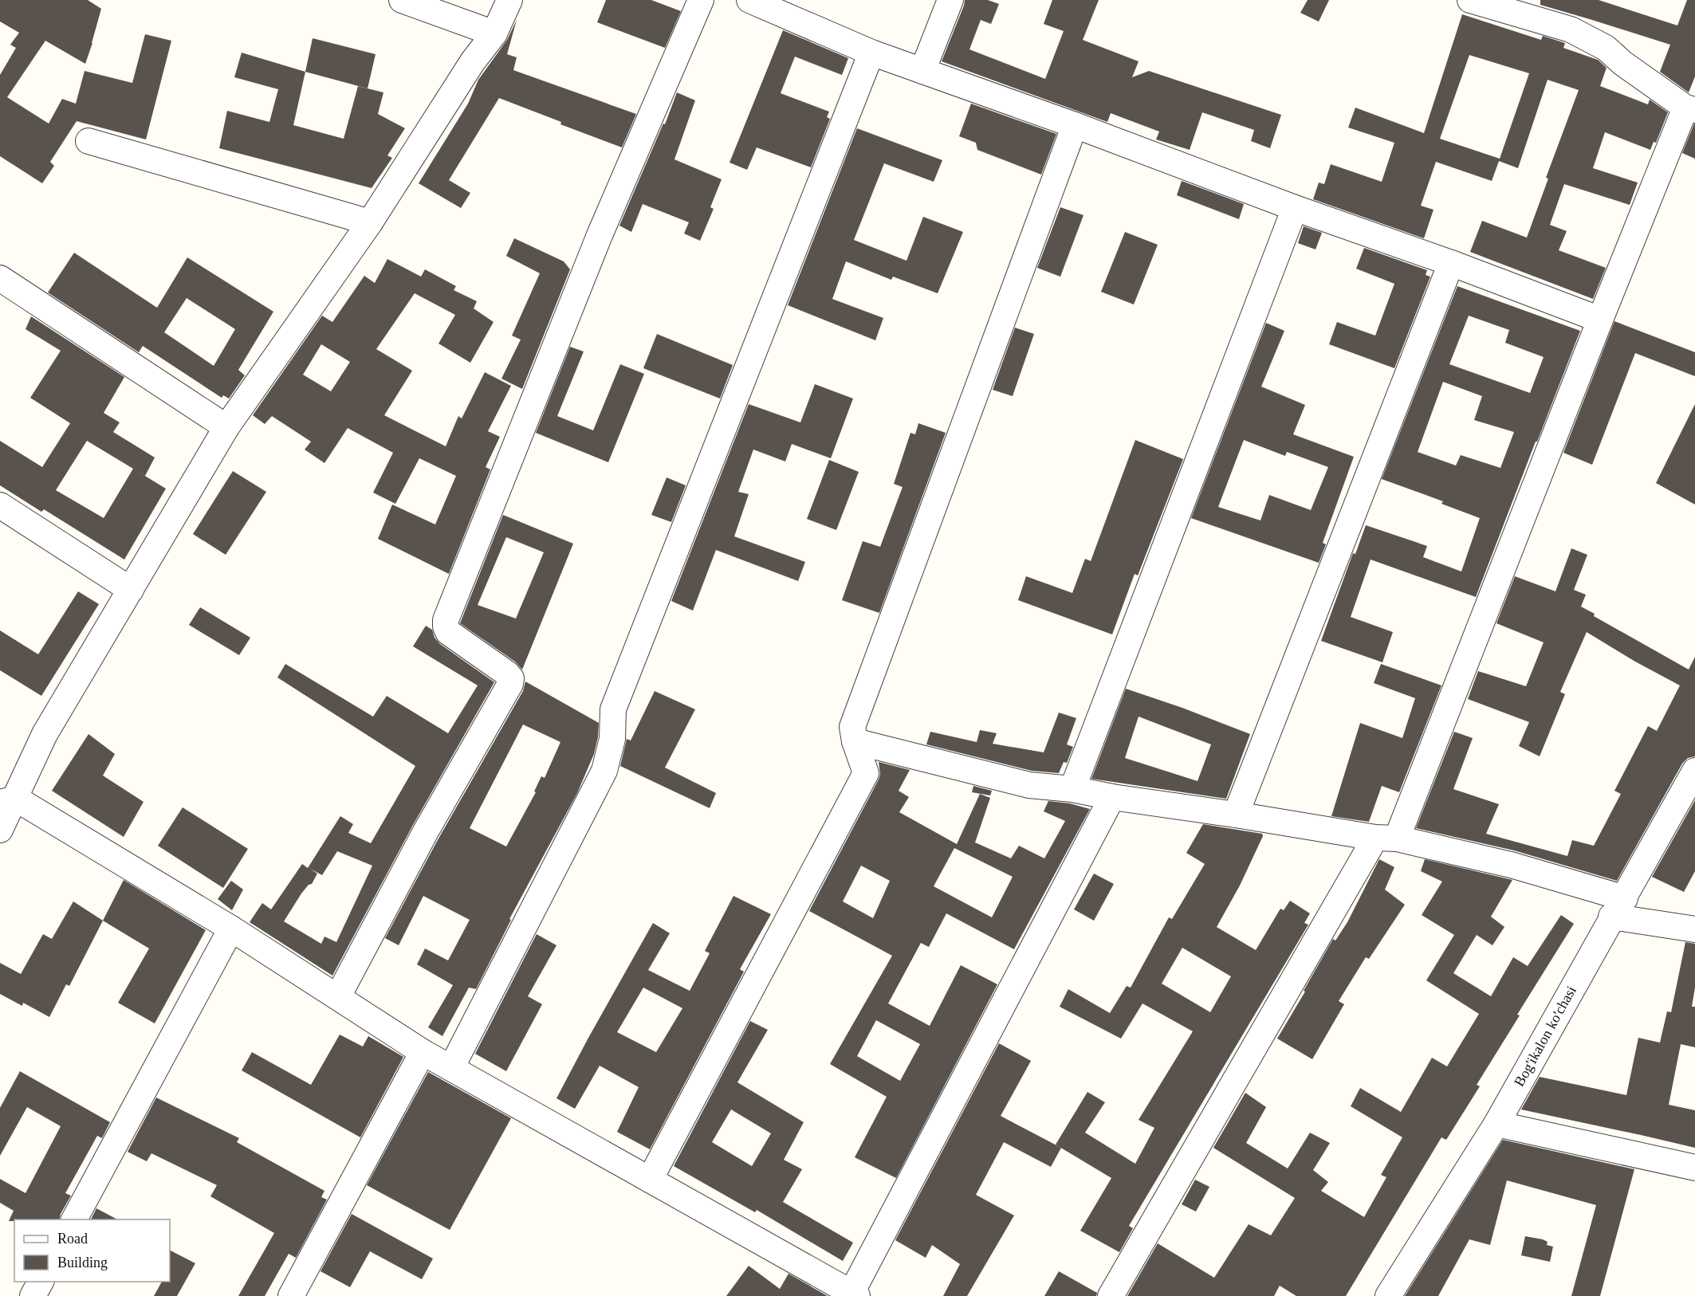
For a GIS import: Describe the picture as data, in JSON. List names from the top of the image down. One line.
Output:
{"streets":{"street":["Bog'ikalon ko'chasi"]},"legend":["Road","Building"]}
